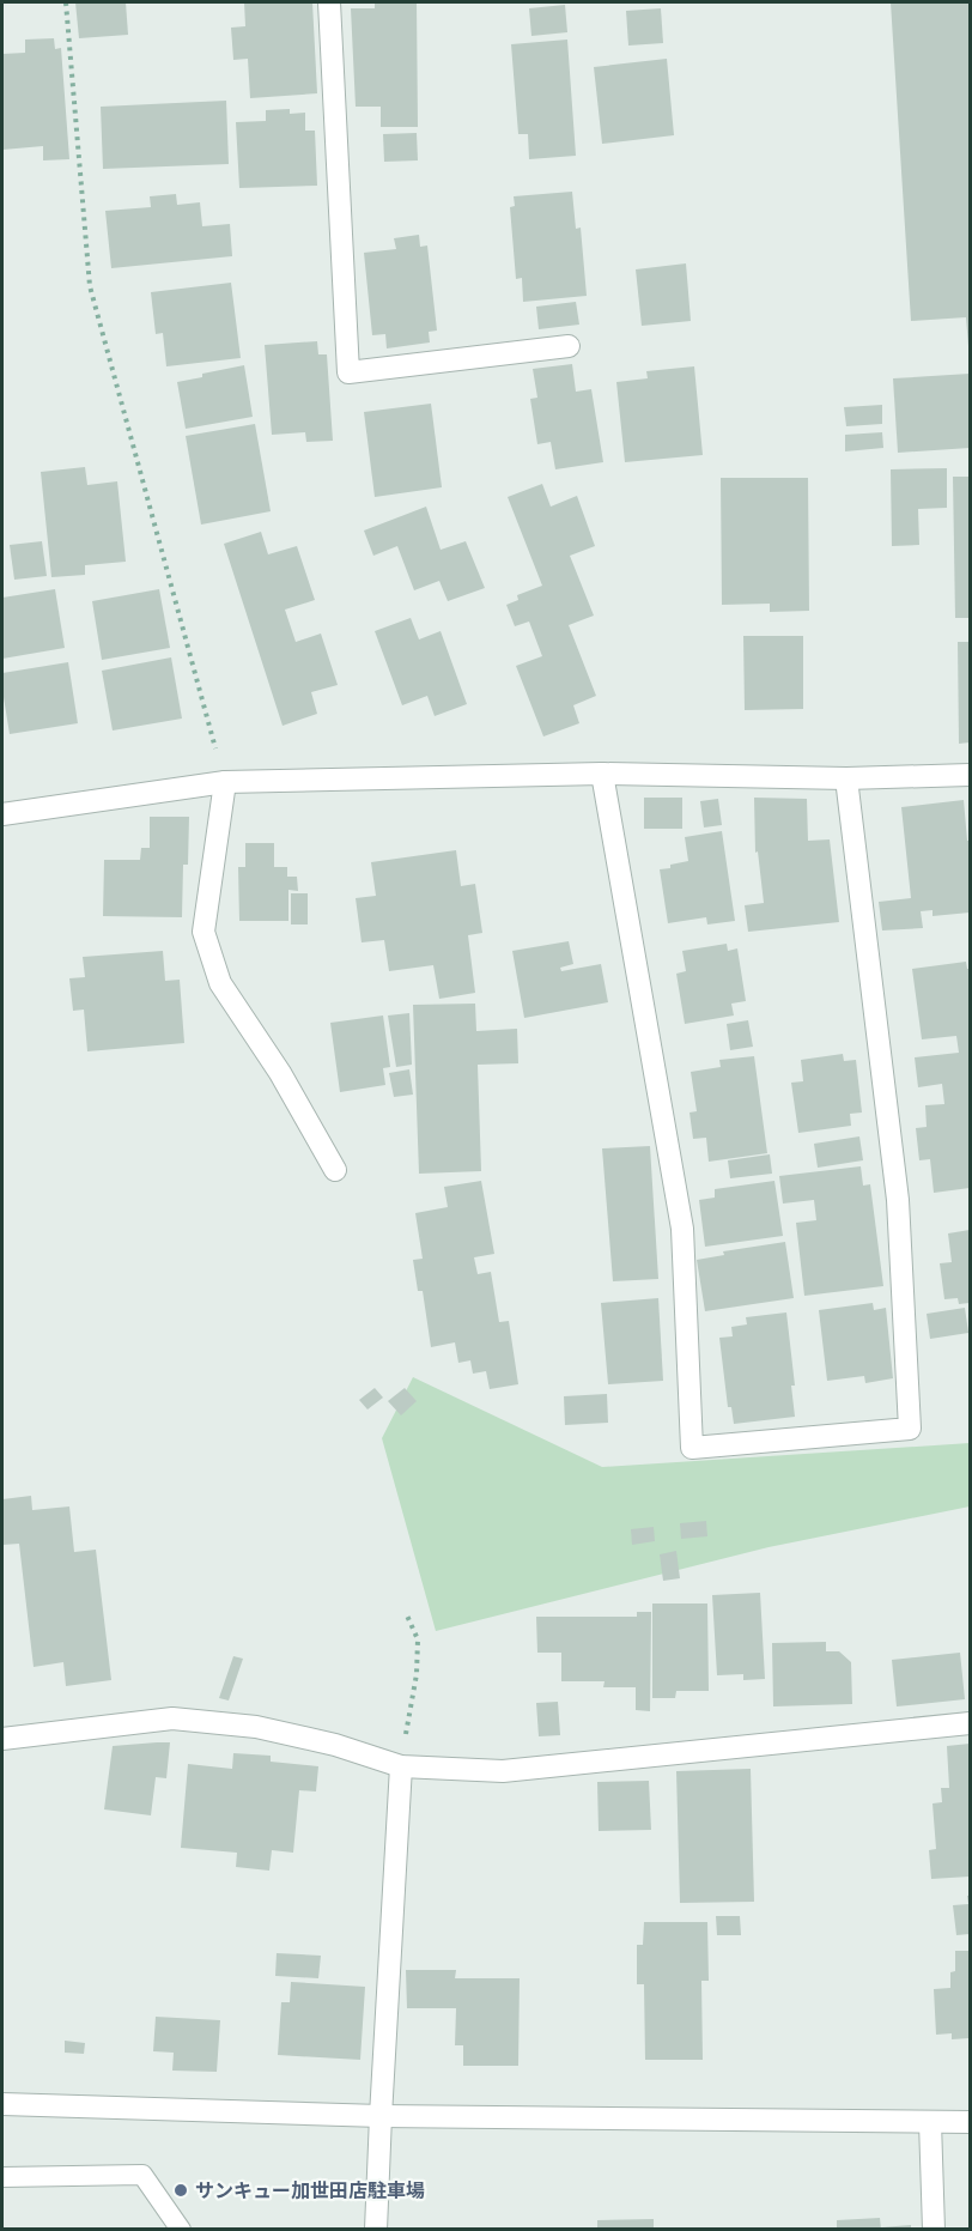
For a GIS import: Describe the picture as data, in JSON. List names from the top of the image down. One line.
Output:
{"places":["サンキュー加世田店駐車場"]}
